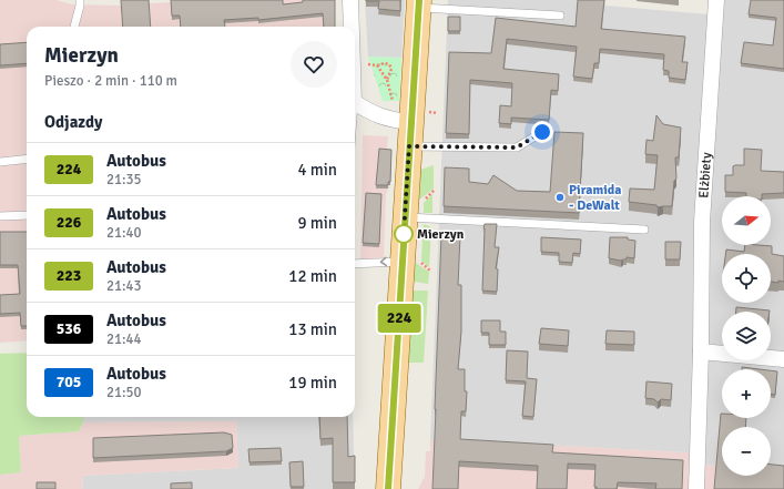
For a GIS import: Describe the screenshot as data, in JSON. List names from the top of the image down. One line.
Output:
{"streets":{"street":["Elżbiety"]},"places":["Piramida - DeWalt","Mierzyn"],"lines":["bus line 224"],"north":"right","page":{"on_map":"224","heading":[["Mierzyn","Pieszo · 2 min · 110 m"],"Odjazdy"],"list":[{"mark":"224","name":"Autobus","note":"21:35","value":"4 min"},{"mark":"226","name":"Autobus","note":"21:40","value":"9 min"},{"mark":"223","name":"Autobus","note":"21:43","value":"12 min"},{"mark":"536","name":"Autobus","note":"21:44","value":"13 min"},{"mark":"705","name":"Autobus","note":"21:50","value":"19 min"}],"map_buttons":["+","−"]}}
